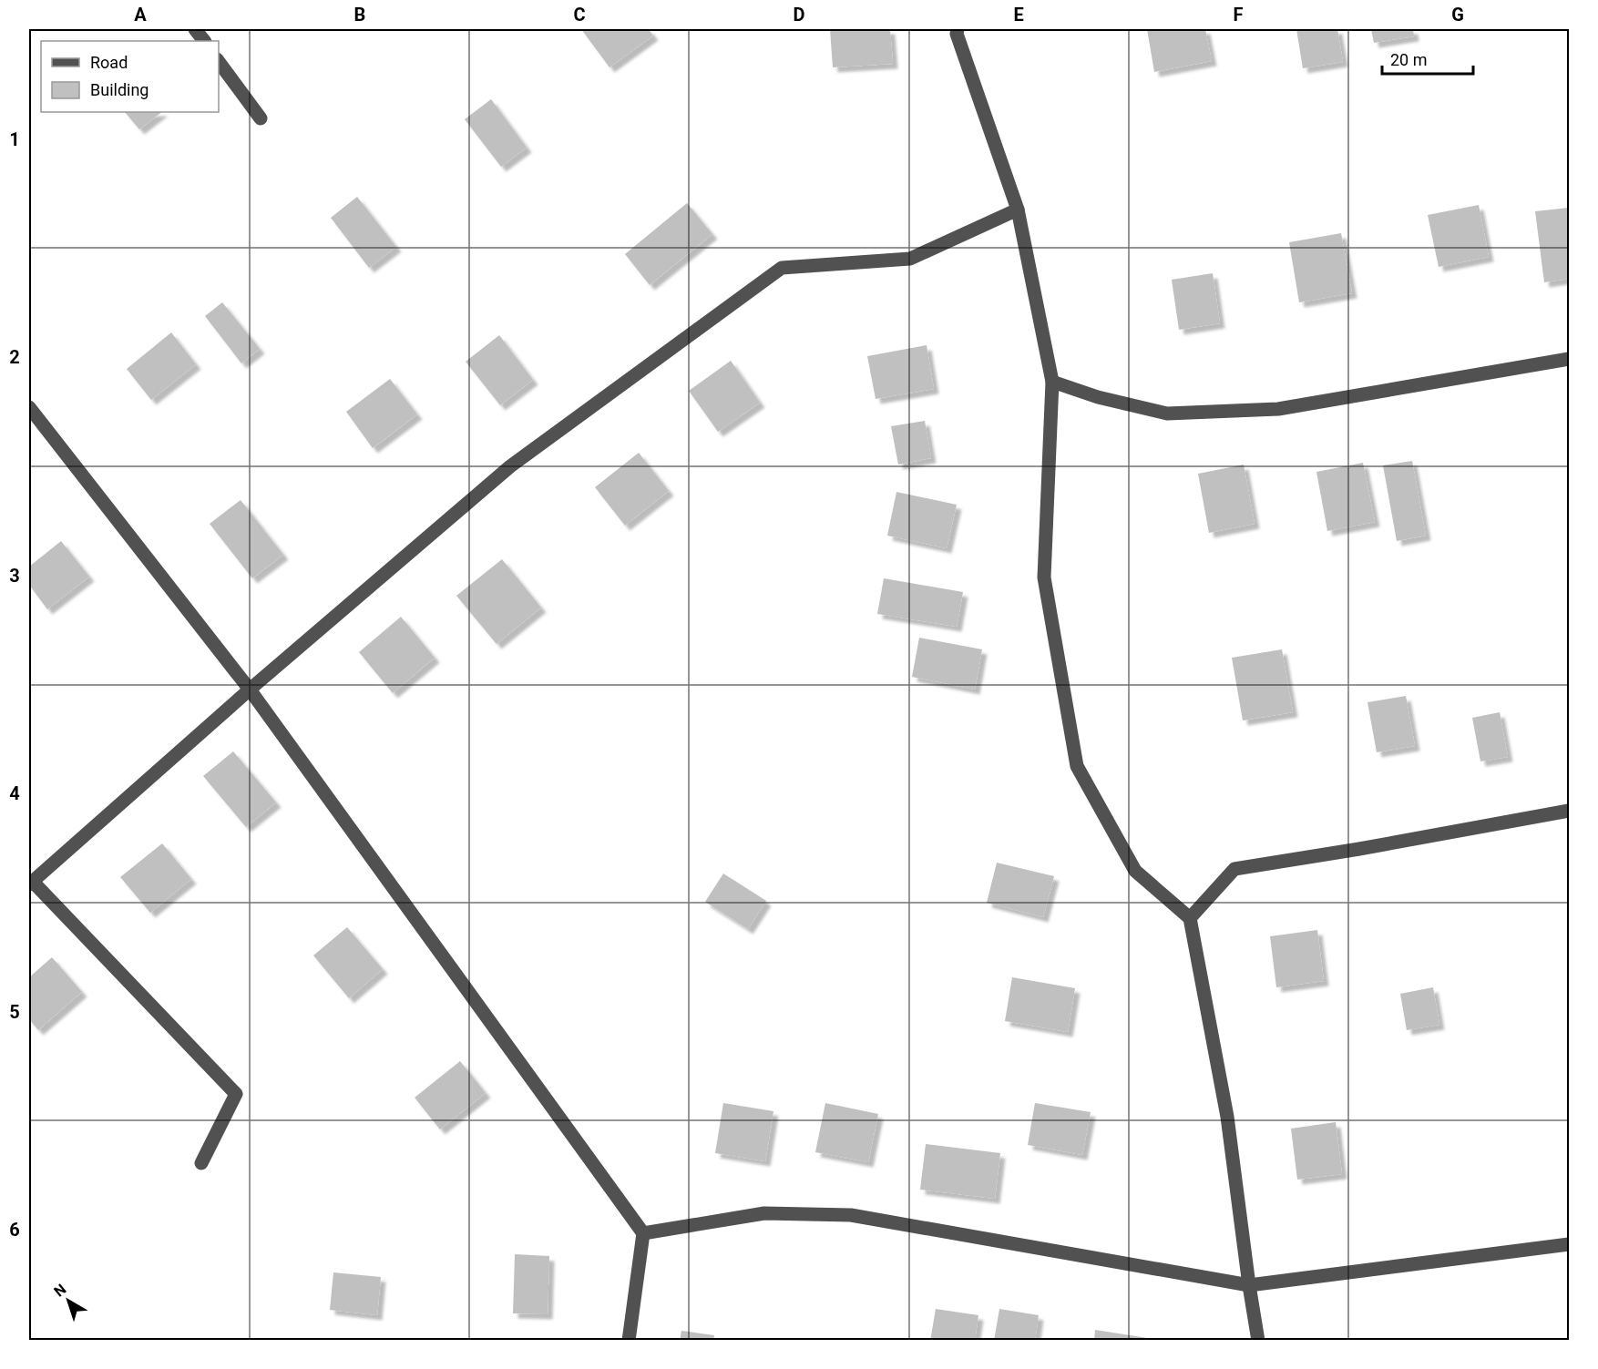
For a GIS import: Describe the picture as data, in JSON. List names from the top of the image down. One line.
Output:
{"legend":["Road","Building"],"scale_bar":"20 m","north":"top left","grid":{"columns":["A","B","C","D","E","F","G"],"rows":["1","2","3","4","5","6"]}}
